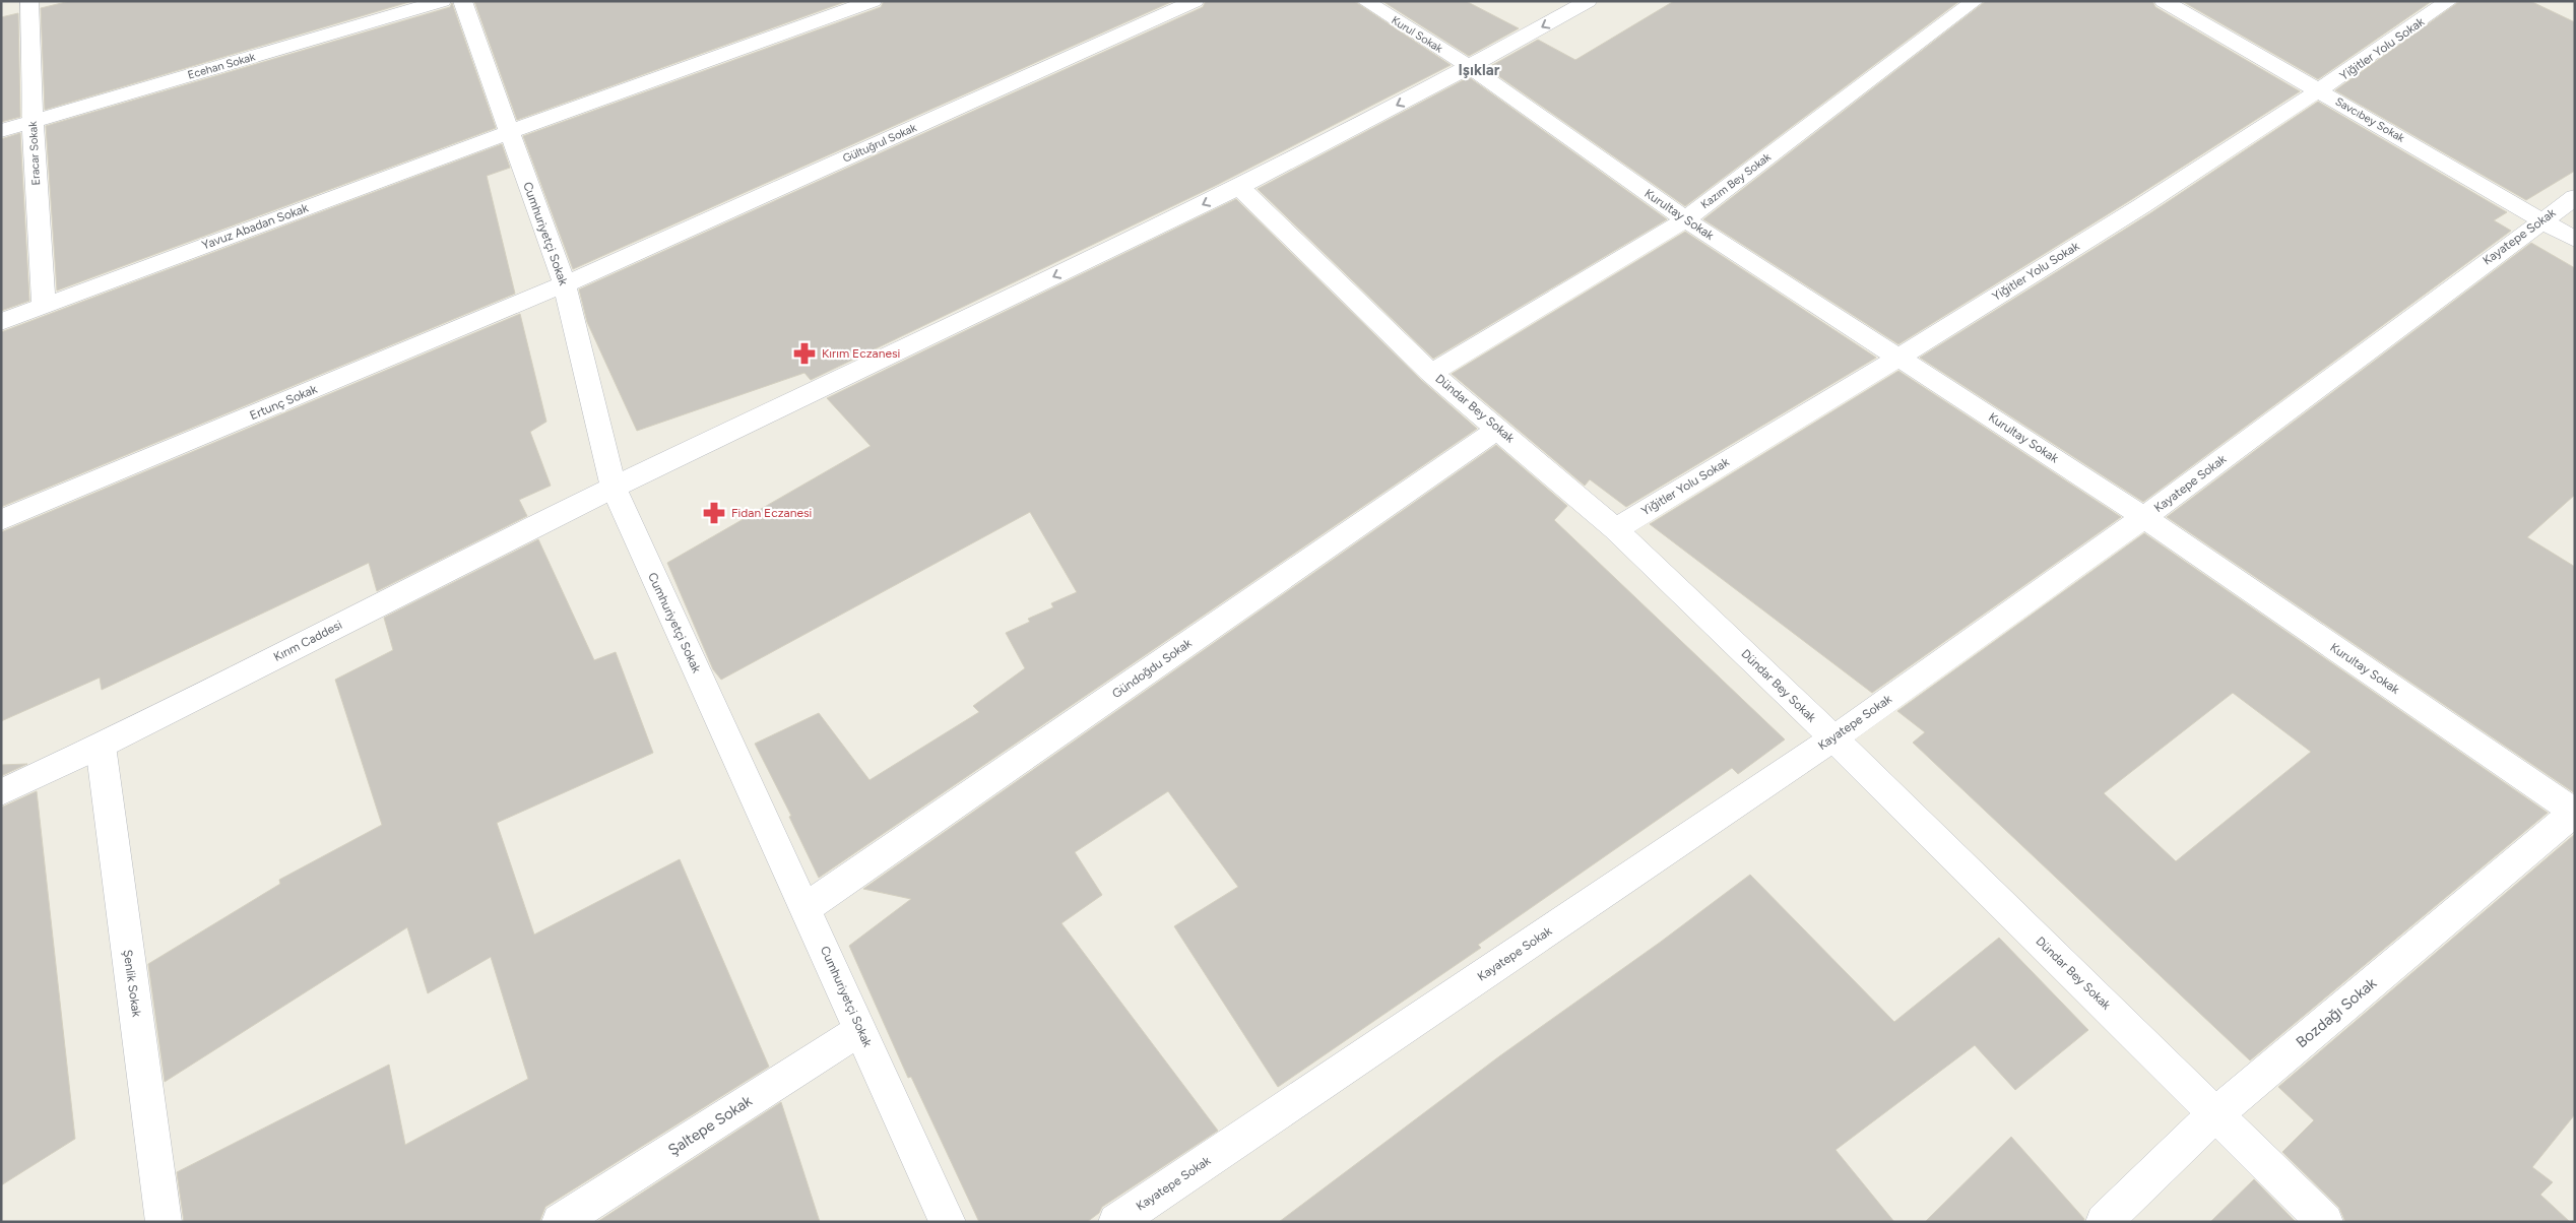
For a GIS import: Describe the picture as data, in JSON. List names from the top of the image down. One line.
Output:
{"streets":{"street":["Kurul Sokak","Yiğitler Yolu Sokak","Ecehan Sokak","Savcıbey Sokak","Gültuğrul Sokak","Eracar Sokak","Kazım Bey Sokak","Kurultay Sokak","Yavuz Abadan Sokak","Cumhuriyetçi Sokak","Kayatepe Sokak","Ertunç Sokak","Dündar Bey Sokak","Kırım Caddesi","Gündoğdu Sokak","Şenlik Sokak","Bozdağı Sokak","Şaltepe Sokak"]},"crossings":[["Kurul Sokak","Kurultay Sokak"],["Kurul Sokak","Kırım Caddesi"],["Yiğitler Yolu Sokak","Savcıbey Sokak"],["Yiğitler Yolu Sokak","Kurultay Sokak"],["Yiğitler Yolu Sokak","Dündar Bey Sokak"],["Ecehan Sokak","Eracar Sokak"],["Savcıbey Sokak","Kayatepe Sokak"],["Gültuğrul Sokak","Cumhuriyetçi Sokak"],["Gültuğrul Sokak","Ertunç Sokak"],["Eracar Sokak","Yavuz Abadan Sokak"],["Kazım Bey Sokak","Kurultay Sokak"],["Kazım Bey Sokak","Dündar Bey Sokak"],["Kurultay Sokak","Kayatepe Sokak"],["Kurultay Sokak","Kırım Caddesi"],["Kurultay Sokak","Bozdağı Sokak"],["Yavuz Abadan Sokak","Cumhuriyetçi Sokak"],["Cumhuriyetçi Sokak","Ertunç Sokak"],["Cumhuriyetçi Sokak","Kırım Caddesi"],["Cumhuriyetçi Sokak","Gündoğdu Sokak"],["Cumhuriyetçi Sokak","Şaltepe Sokak"],["Kayatepe Sokak","Dündar Bey Sokak"],["Dündar Bey Sokak","Kırım Caddesi"],["Dündar Bey Sokak","Gündoğdu Sokak"],["Dündar Bey Sokak","Bozdağı Sokak"],["Kırım Caddesi","Şenlik Sokak"]],"one_way":["Kırım Caddesi"],"districts":["Işıklar"],"places":{"pharmacy":["Kırım Eczanesi","Fidan Eczanesi"]}}
